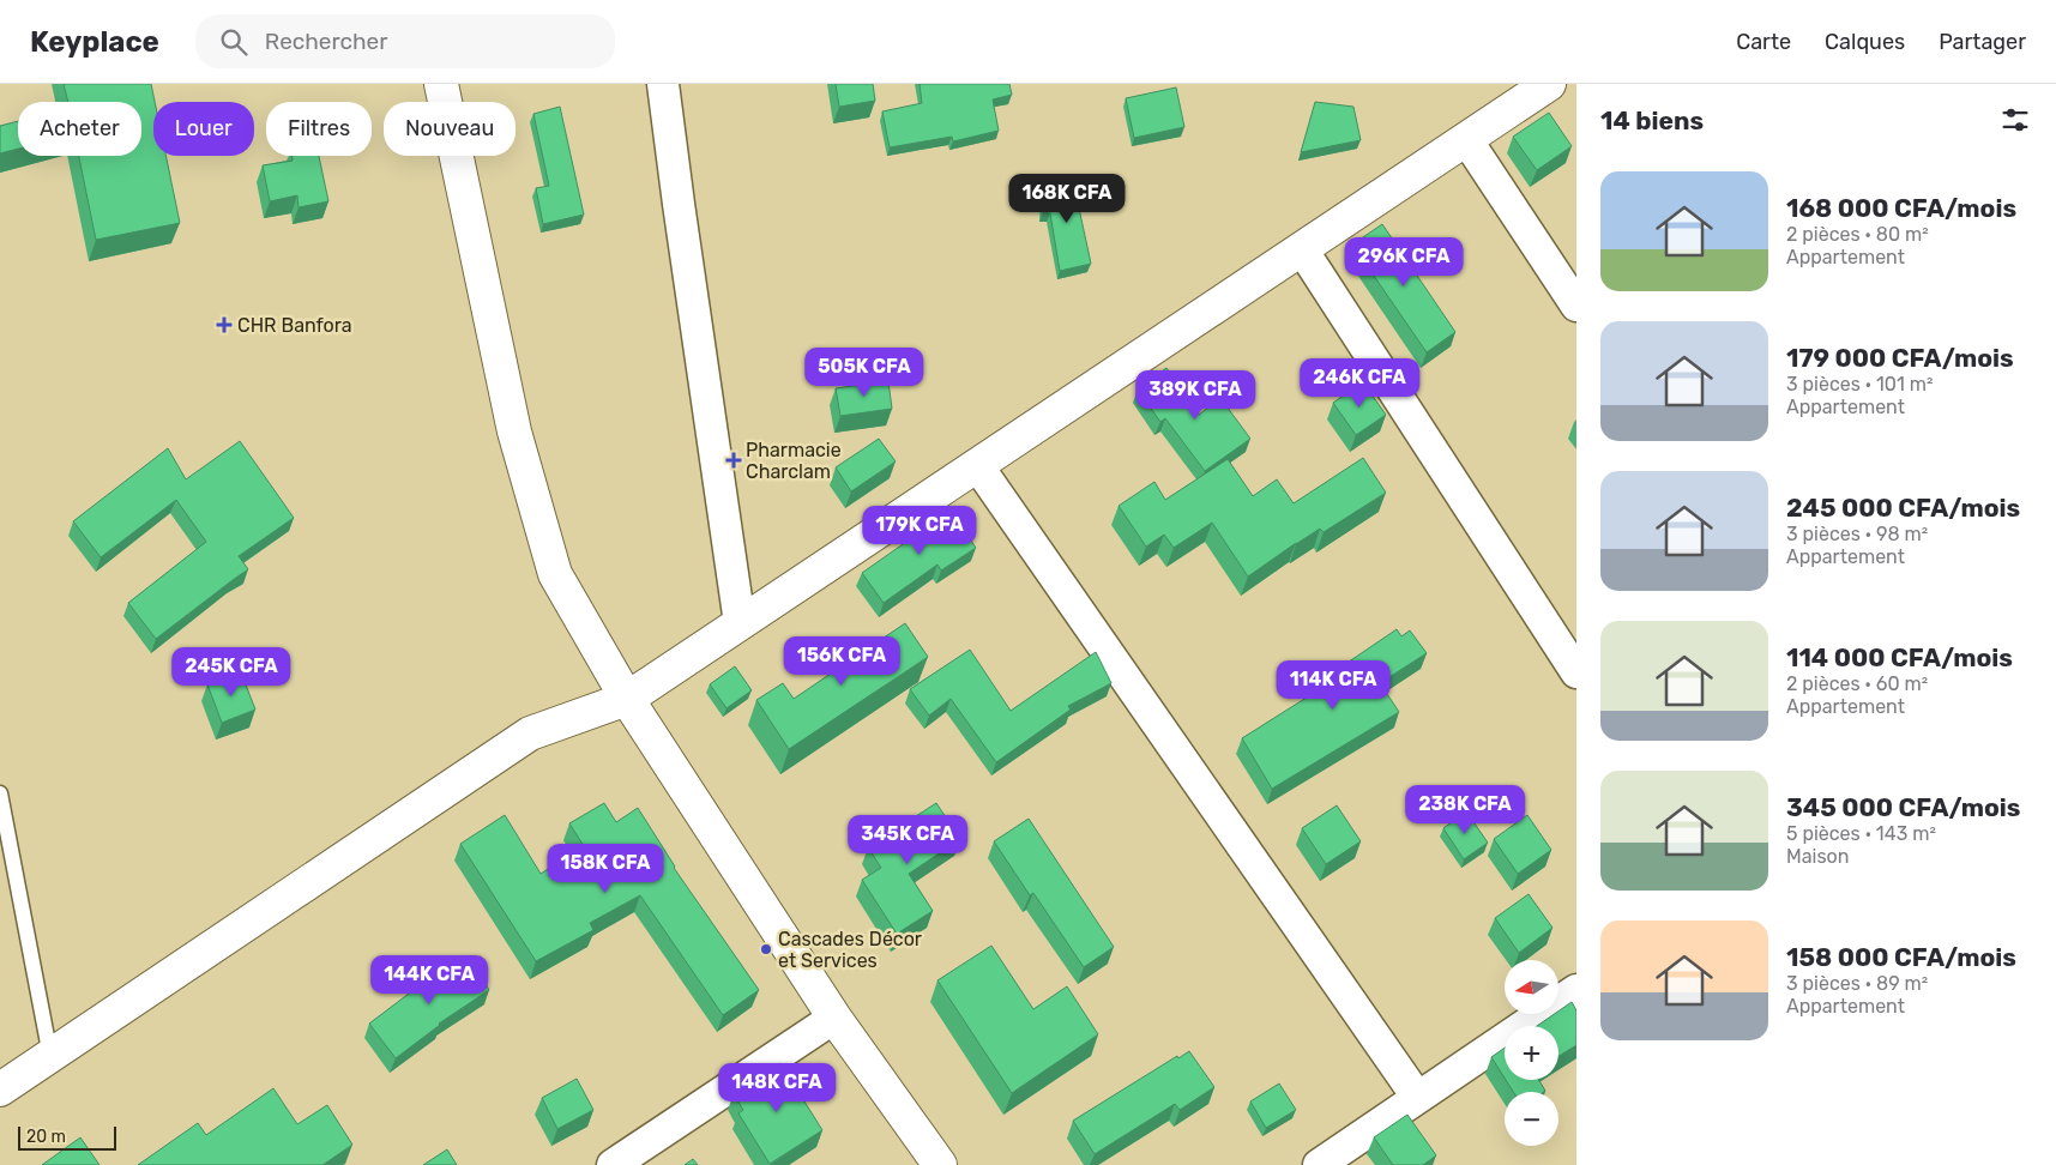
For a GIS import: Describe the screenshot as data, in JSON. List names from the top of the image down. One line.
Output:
{"places":{"health":["CHR Banfora","Pharmacie Charclam"],"other":["Cascades Décor et Services"]},"scale_bar":"20 m","north":"left","page":{"header":"Keyplace","search":"Rechercher","nav":["Carte","Calques","Partager"],"heading":"14 biens","chip":["Acheter","Louer","Filtres","Nouveau"],"list":[{"name":"168 000 CFA/mois","note":"2 pièces · 80 m² · Appartement"},{"name":"179 000 CFA/mois","note":"3 pièces · 101 m² · Appartement"},{"name":"245 000 CFA/mois","note":"3 pièces · 98 m² · Appartement"},{"name":"114 000 CFA/mois","note":"2 pièces · 60 m² · Appartement"},{"name":"345 000 CFA/mois","note":"5 pièces · 143 m² · Maison"},{"name":"158 000 CFA/mois","note":"3 pièces · 89 m² · Appartement"}],"price":["168K CFA","296K CFA","505K CFA","246K CFA","389K CFA","179K CFA","156K CFA","245K CFA","114K CFA","238K CFA","345K CFA","158K CFA","144K CFA","148K CFA"],"map_buttons":["+","−"],"scale":"20 m"}}
